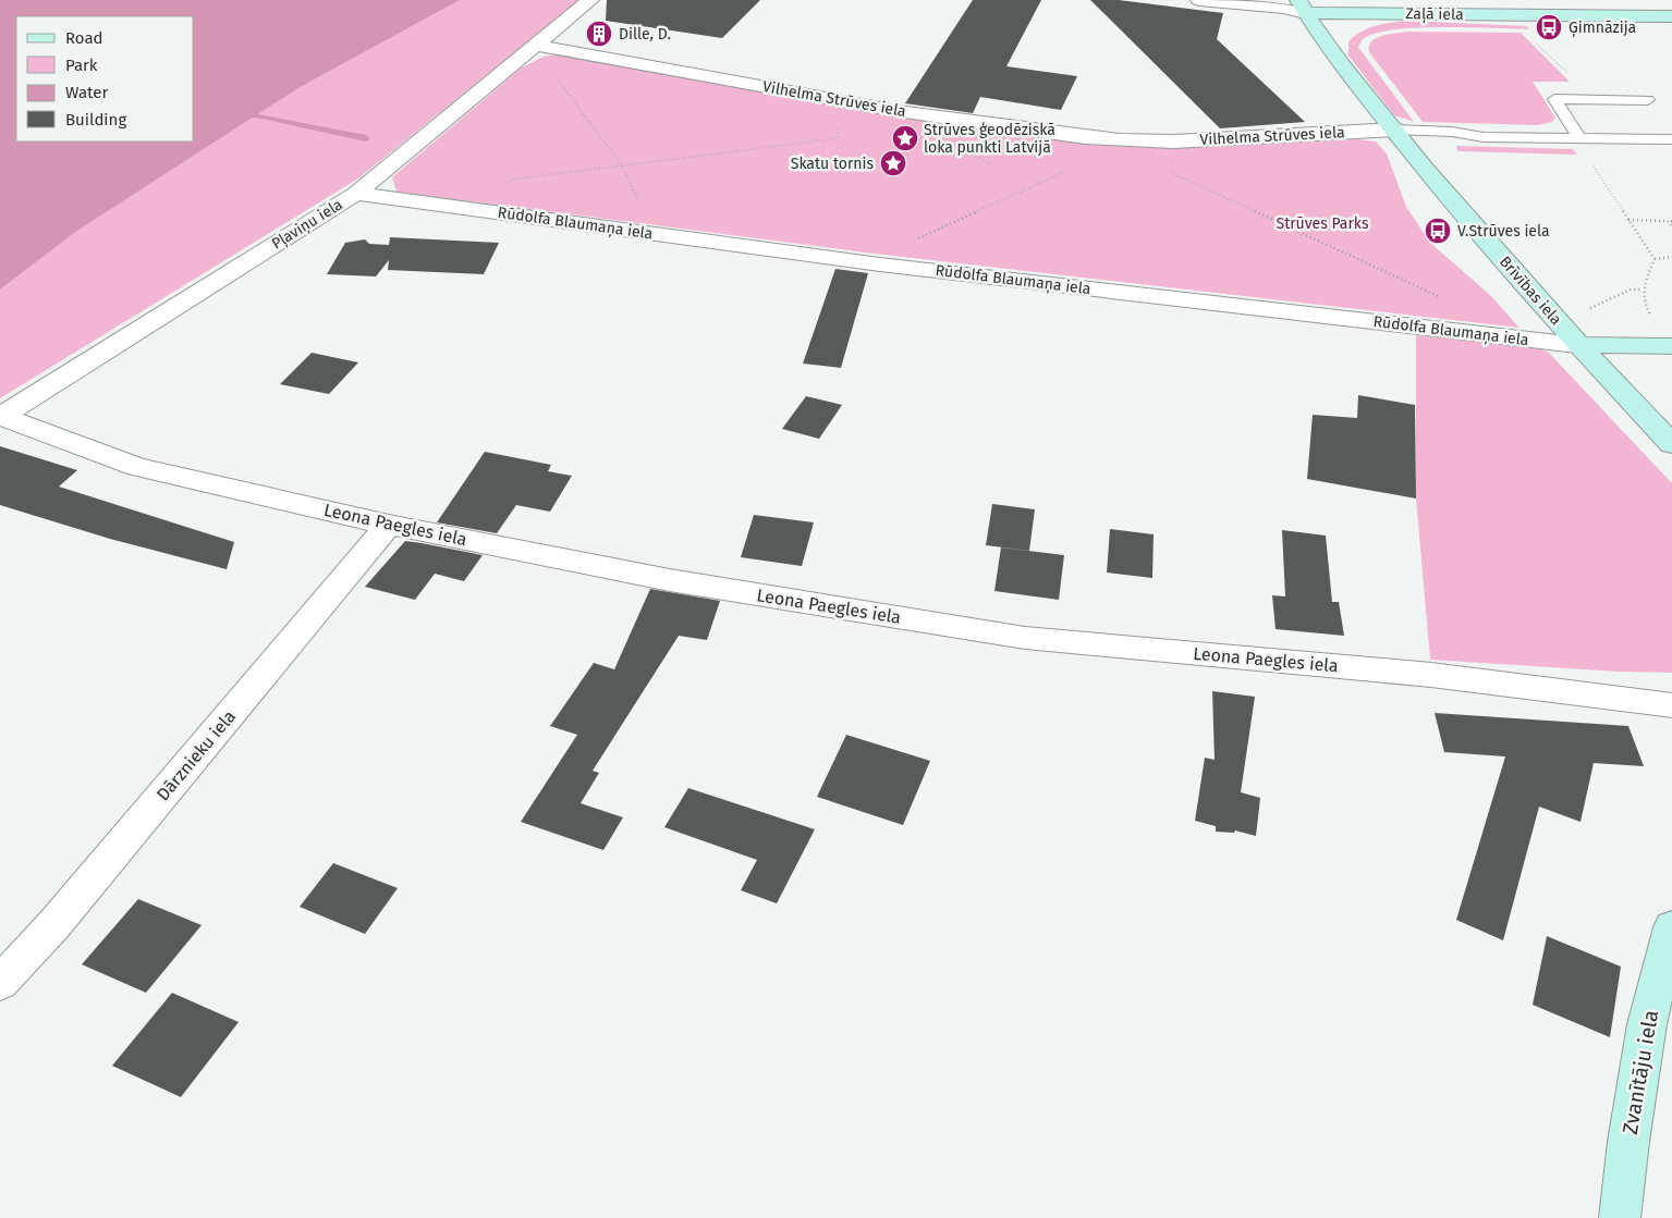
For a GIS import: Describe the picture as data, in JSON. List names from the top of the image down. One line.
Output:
{"streets":{"main road":["Zaļā iela","Rūdolfa Blaumaņa iela","Brīvības iela","Zvanītāju iela"],"street":["Vilhelma Strūves iela","Pļaviņu iela","Leona Paegles iela","Dārznieku iela"]},"crossings":[["Zaļā iela","Brīvības iela"],["Vilhelma Strūves iela","Pļaviņu iela"],["Vilhelma Strūves iela","Brīvības iela"],["Rūdolfa Blaumaņa iela","Pļaviņu iela"],["Rūdolfa Blaumaņa iela","Brīvības iela"],["Pļaviņu iela","Leona Paegles iela"],["Leona Paegles iela","Dārznieku iela"]],"parks":["Strūves Parks"],"places":{"bus stop":["Ģimnāzija","V.Strūves iela"],"building":["Dille, D."],"place":["Strūves ģeodēziskā loka punkti Latvijā","Skatu tornis"]},"legend":["Road","Park","Water","Building"]}
